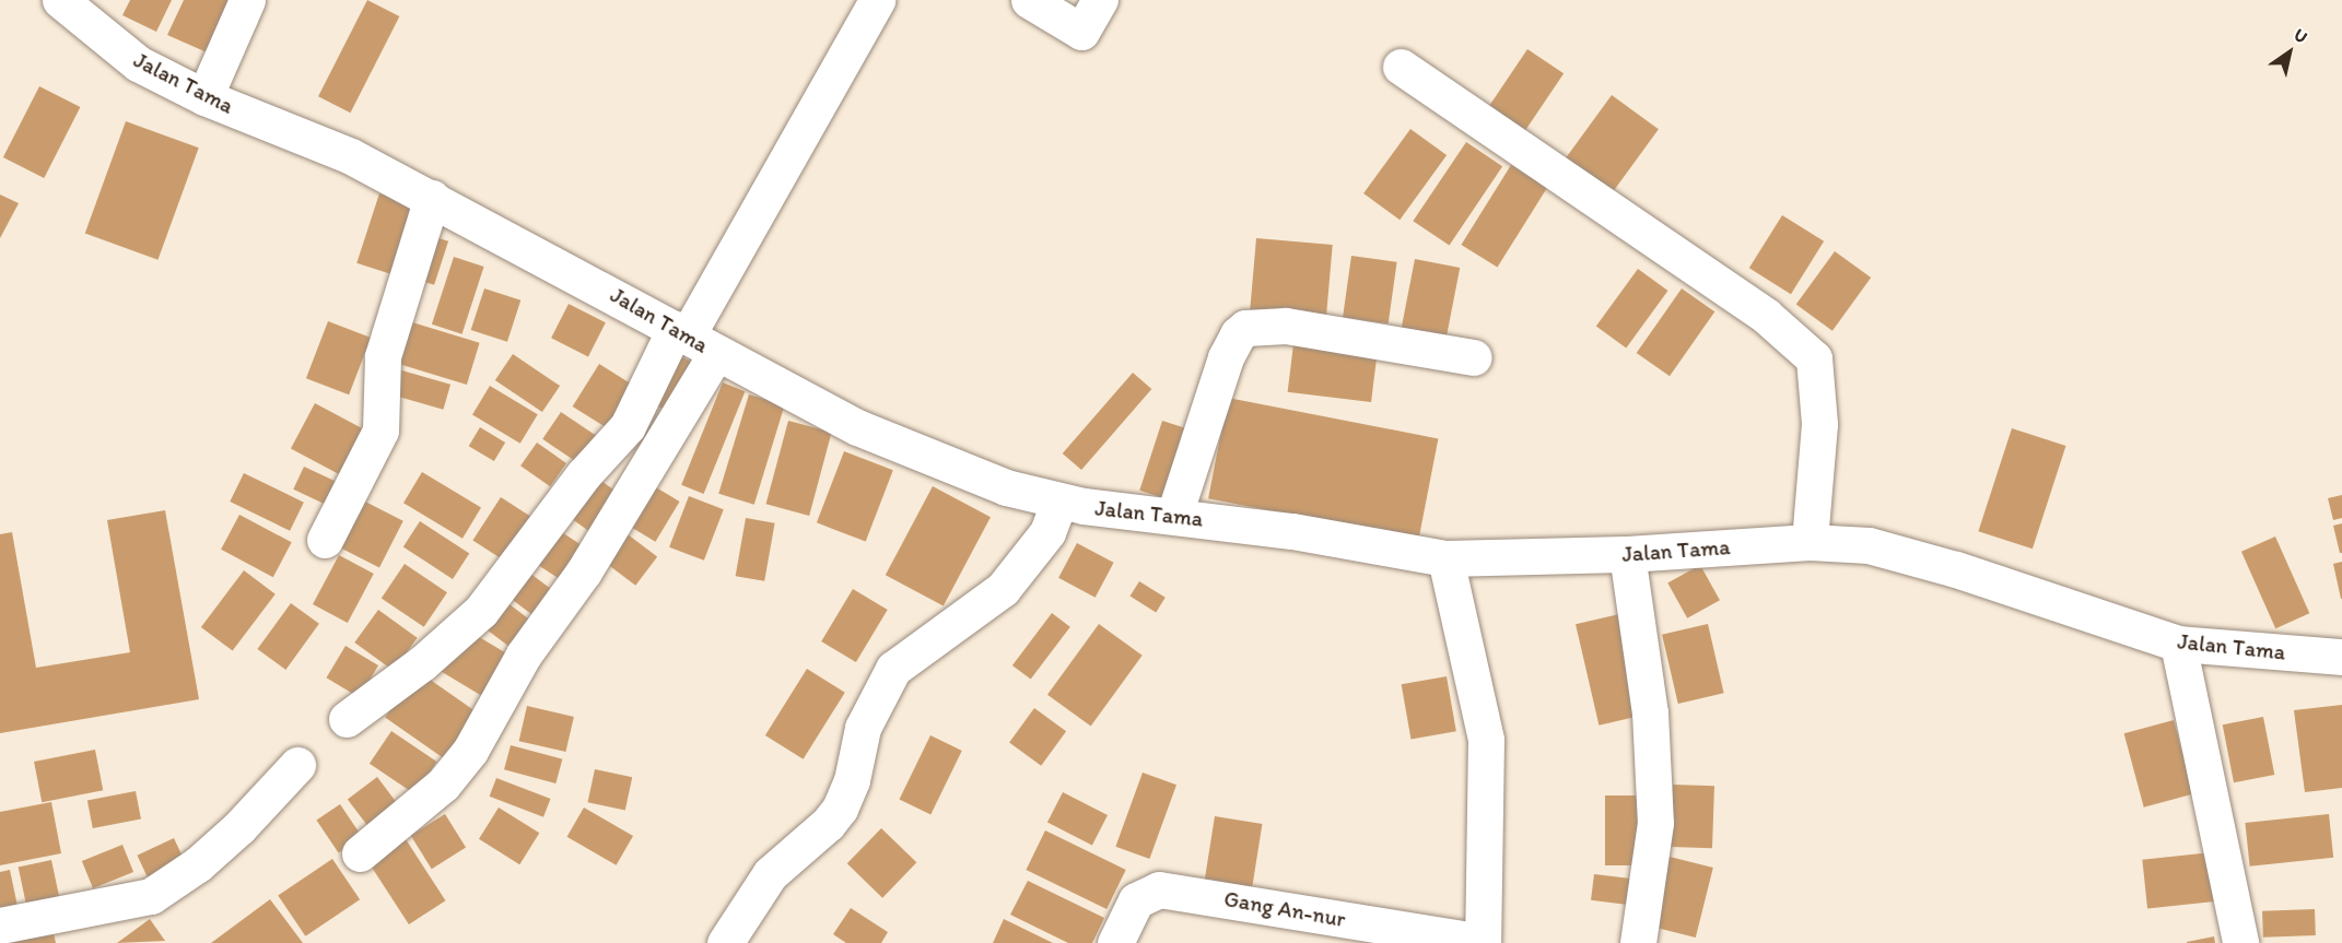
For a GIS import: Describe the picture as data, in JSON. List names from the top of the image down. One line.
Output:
{"streets":{"street":["Jalan Tama","Gang An-nur"]},"north":"top right"}
